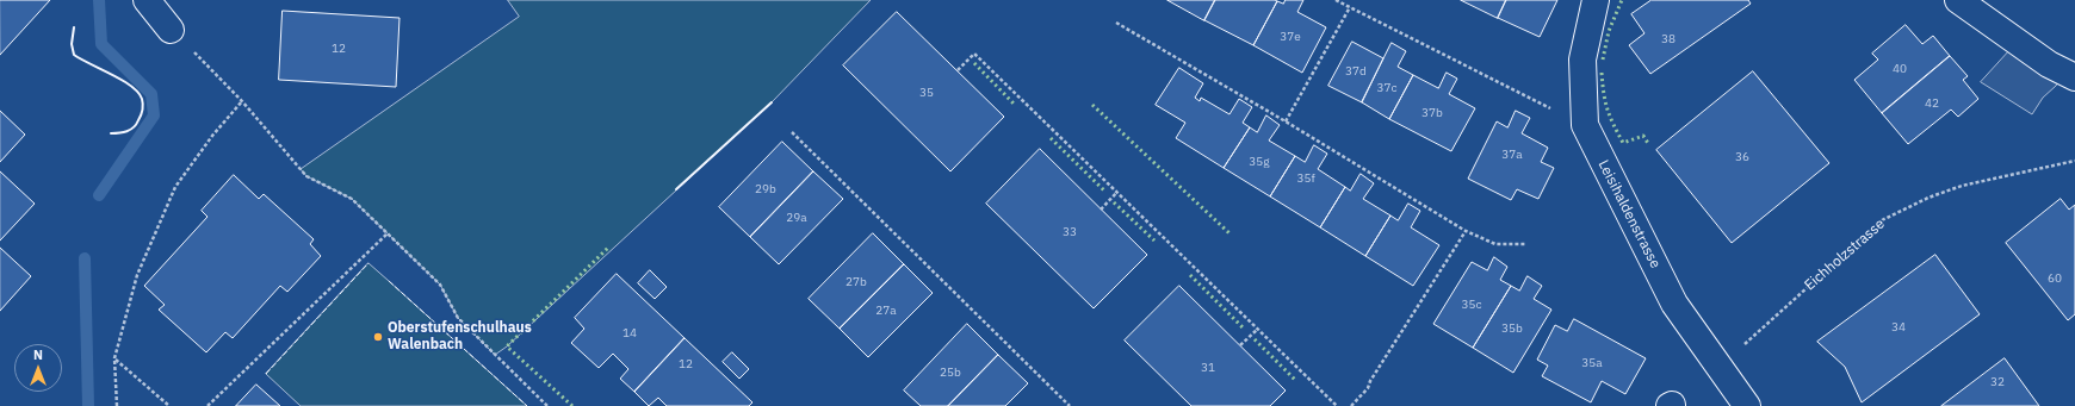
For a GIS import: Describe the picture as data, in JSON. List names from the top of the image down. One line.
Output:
{"streets":{"street":["Leisihaldenstrasse"],"path":["Eichholzstrasse"]},"crossings":[["Leisihaldenstrasse","Eichholzstrasse"]],"places":["Oberstufenschulhaus Walenbach"],"house_numbers":["37e","38","12","40","37d","37c","35","42","37b","37a","36","35g","35f","29b","29a","33","60","27b","35c","27a","34","35b","14","35a","12","31","25b","32"],"north":"top"}
